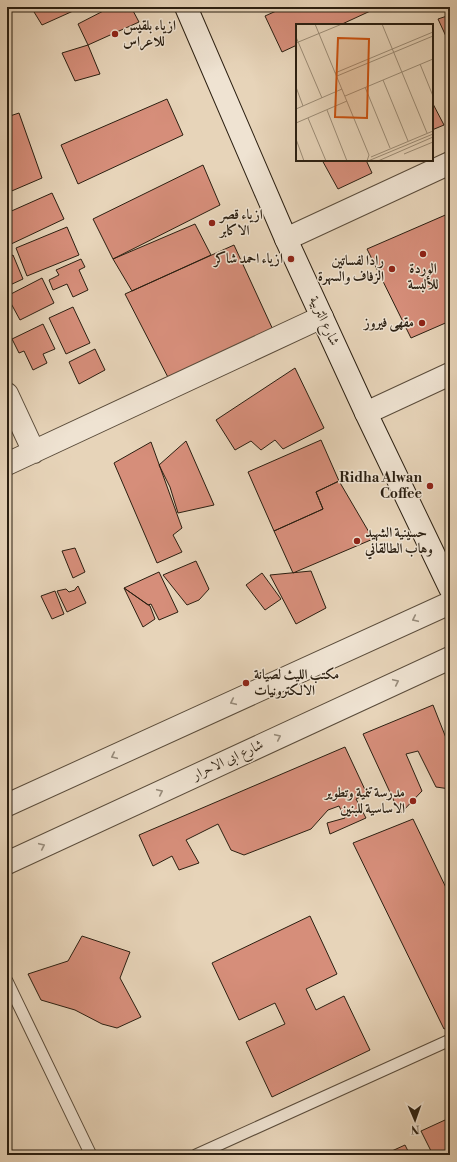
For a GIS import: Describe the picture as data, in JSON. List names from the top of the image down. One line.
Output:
{"streets":{"street":["شارع التربية","شارع ابی الاحرار"]},"places":["ازياء بلقيس للاعراس","ازياء قصر الاكابر","الوردة للألبسة","ازياء احمد شاكر","رادا لفساتين الزفاف والسهرة","مقهى فيروز","Ridha Alwan Coffee","حسينية الشهيد وهاب الطالقاني","مكتب الليث لصيانة الالكترونيات","مدرسة تنمية وتطوير الاساسية للبنين"],"north":"bottom"}
